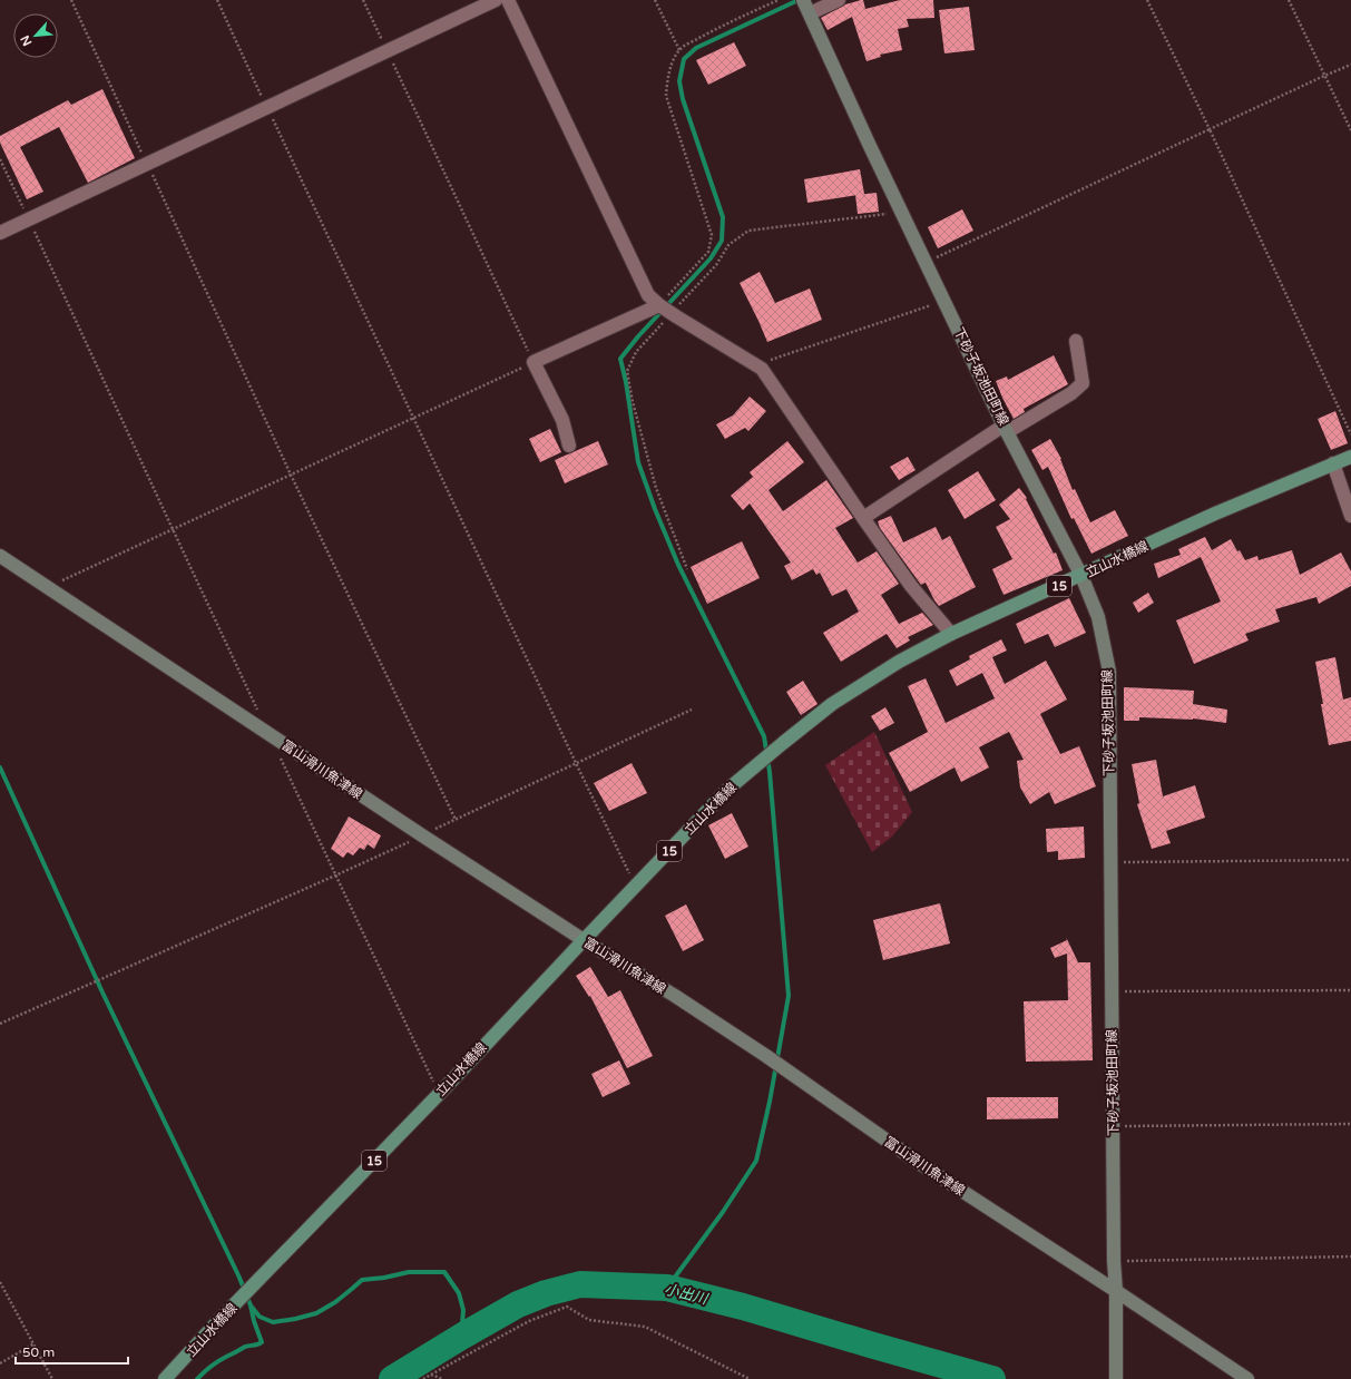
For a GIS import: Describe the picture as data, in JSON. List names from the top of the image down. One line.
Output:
{"streets":{"main road":["下砂子坂池田町線","立山水橋線","15","富山滑川魚津線"]},"crossings":[["下砂子坂池田町線","立山水橋線"],["下砂子坂池田町線","富山滑川魚津線"],["立山水橋線","富山滑川魚津線"]],"water":["小出川"],"scale_bar":"50 m","north":"bottom left"}
